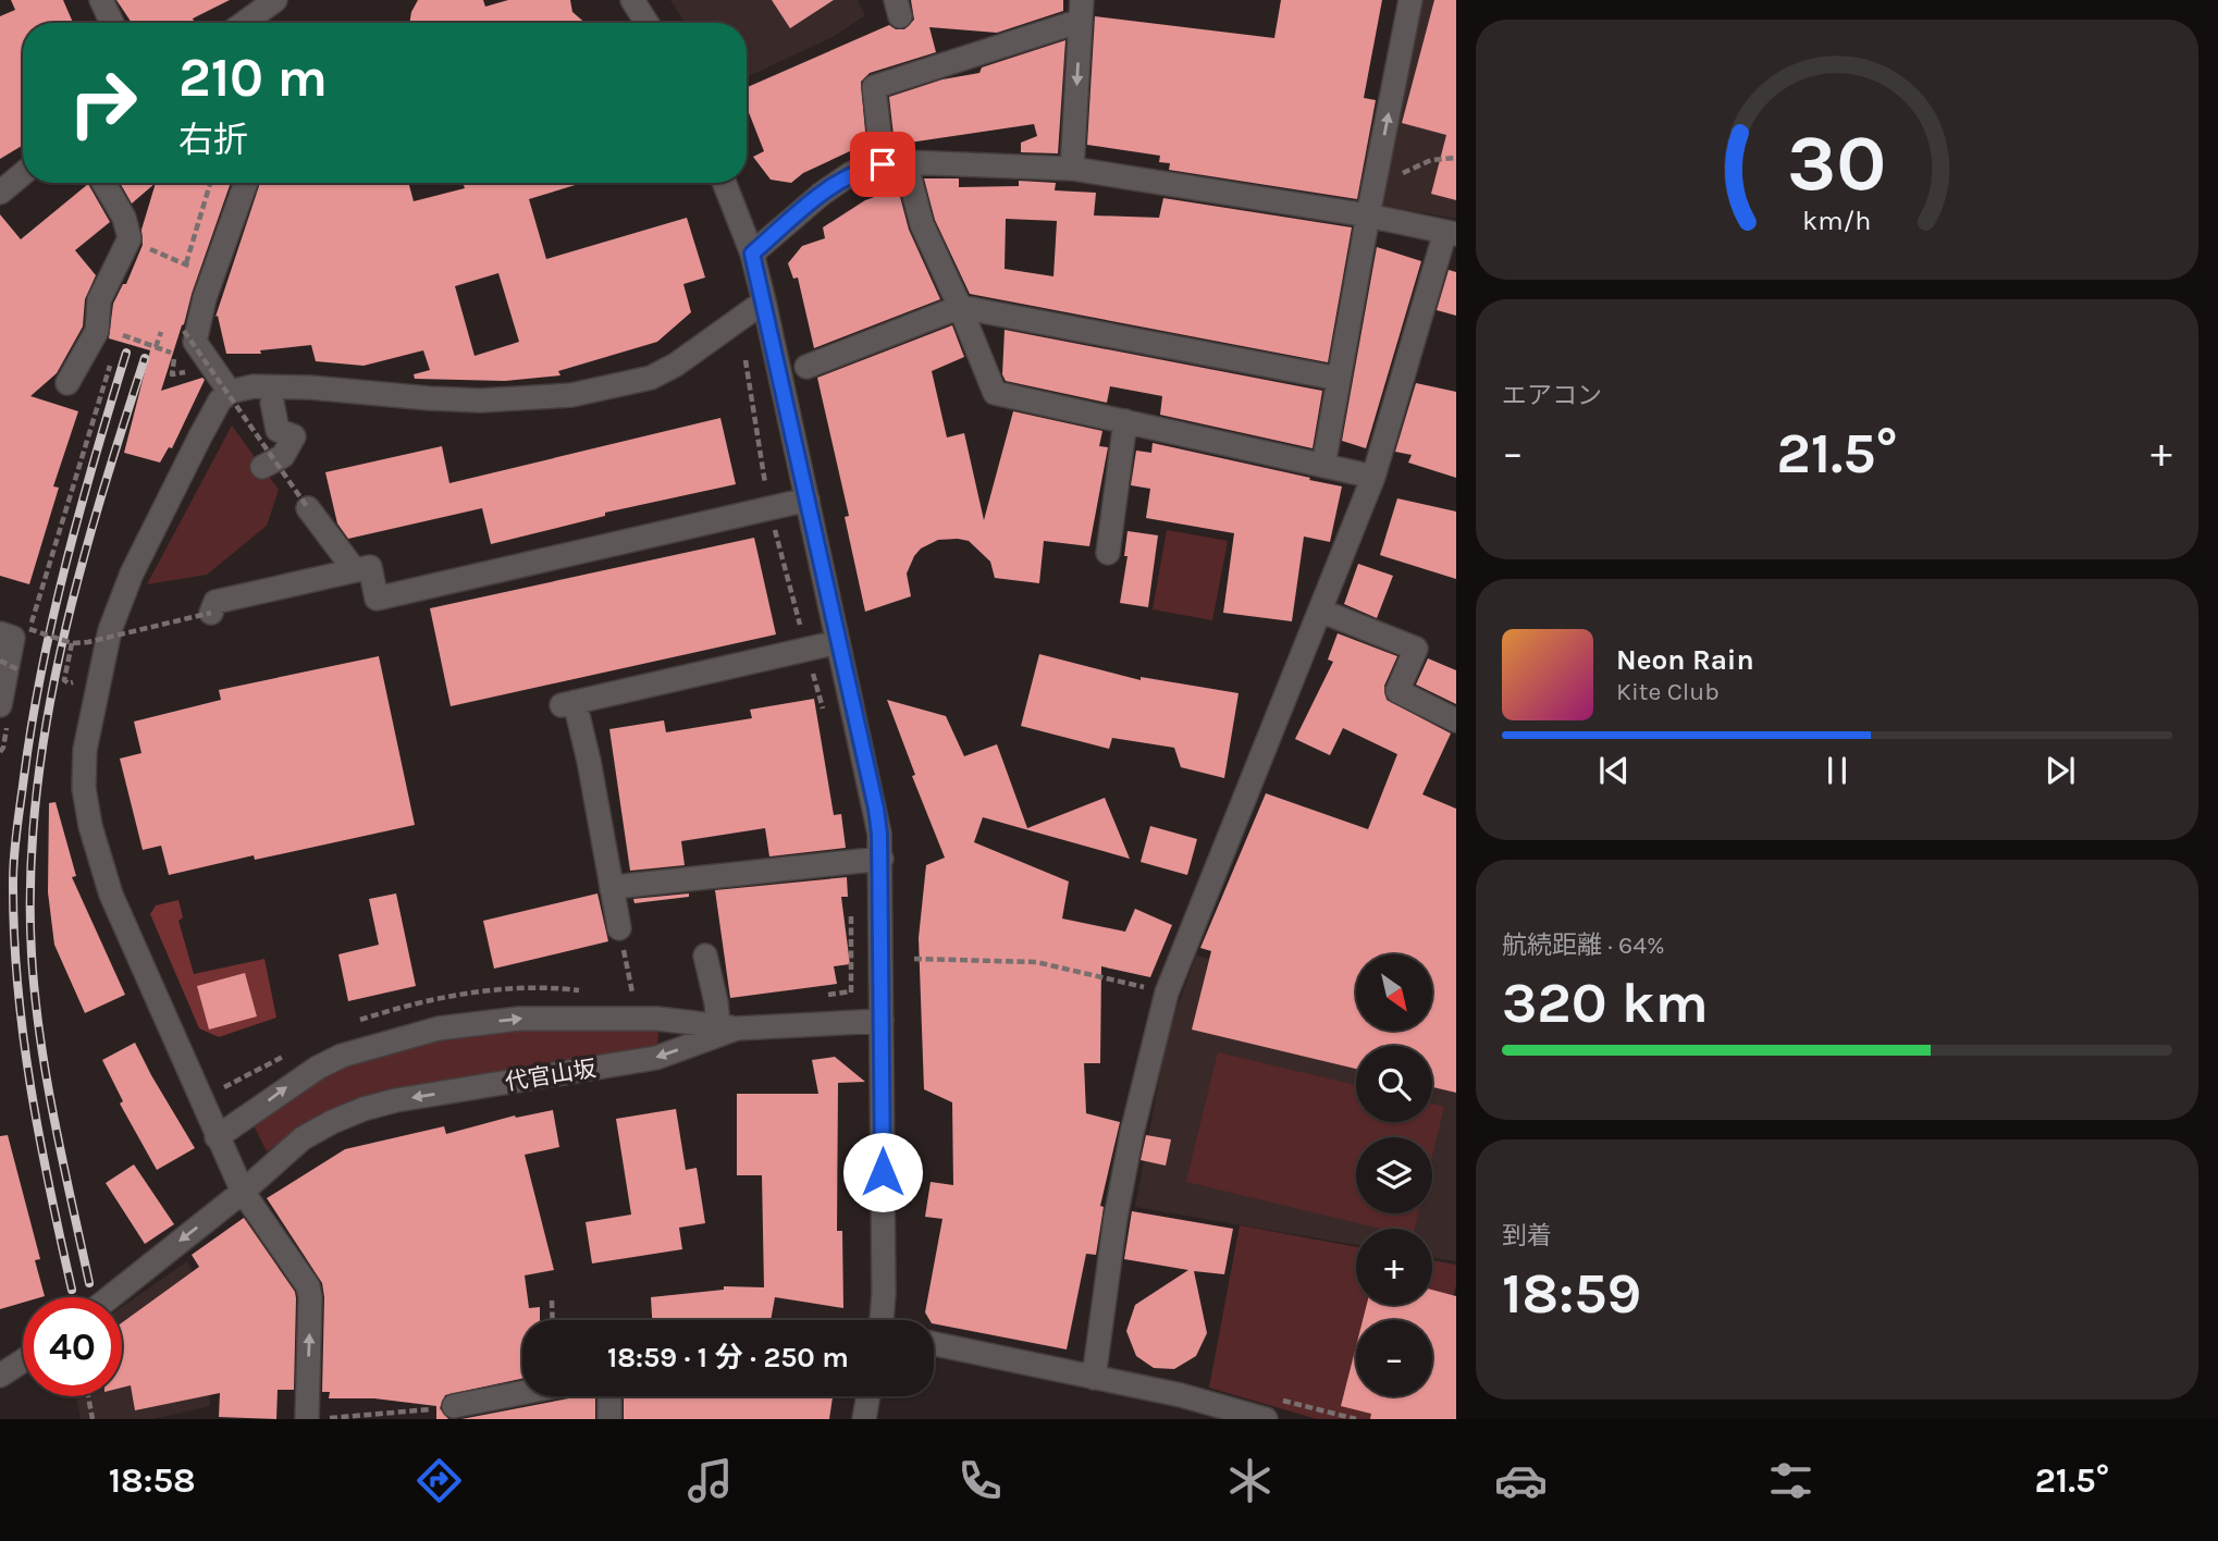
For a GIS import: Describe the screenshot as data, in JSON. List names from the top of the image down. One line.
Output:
{"streets":{"street":["代官山坂"]},"north":"bottom right","page":{"turn":["210 m","右折"],"tile":["エアコン",["航続距離 · 64%","320 km"],["到着","18:59"]],"heat":["−","21.5°","+"],"song":["Neon Rain","Kite Club"],"map_buttons":["+","−"],"limit":"40","trip":"18:59 · 1 分 · 250 m","tabs":["18:58","21.5°"],"gauge":["30","km/h"]}}
